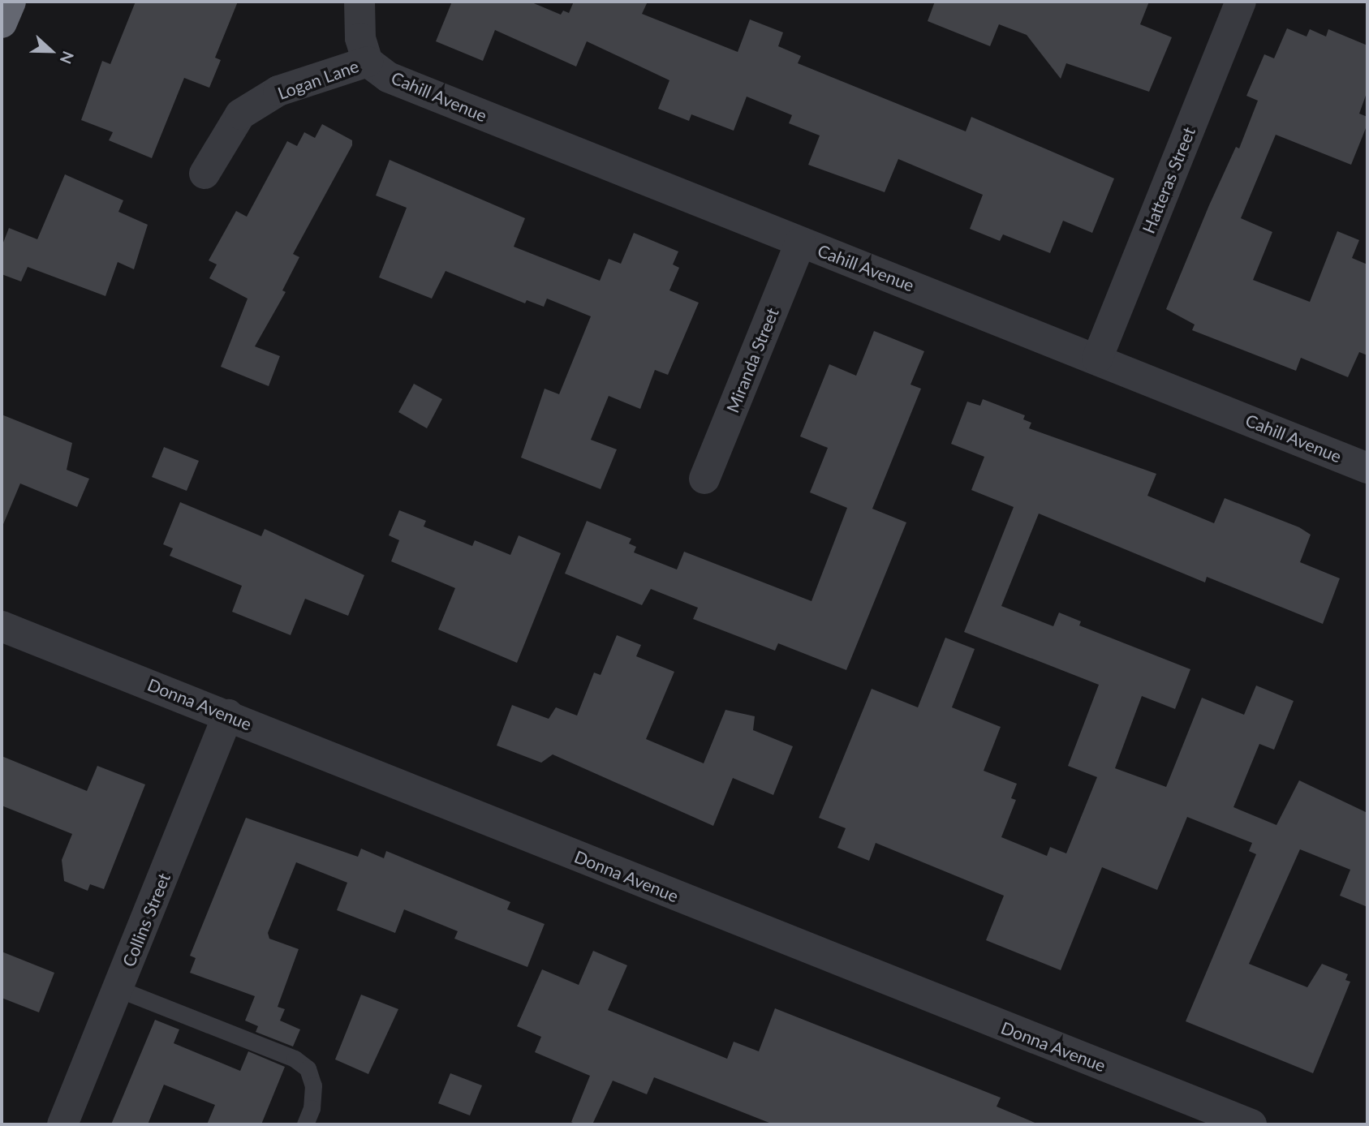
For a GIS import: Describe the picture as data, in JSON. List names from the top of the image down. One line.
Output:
{"streets":{"street":["Logan Lane","Cahill Avenue","Hatteras Street","Miranda Street","Donna Avenue","Collins Street"]},"crossings":[["Logan Lane","Cahill Avenue"],["Cahill Avenue","Hatteras Street"],["Cahill Avenue","Miranda Street"],["Donna Avenue","Collins Street"]],"north":"right"}
